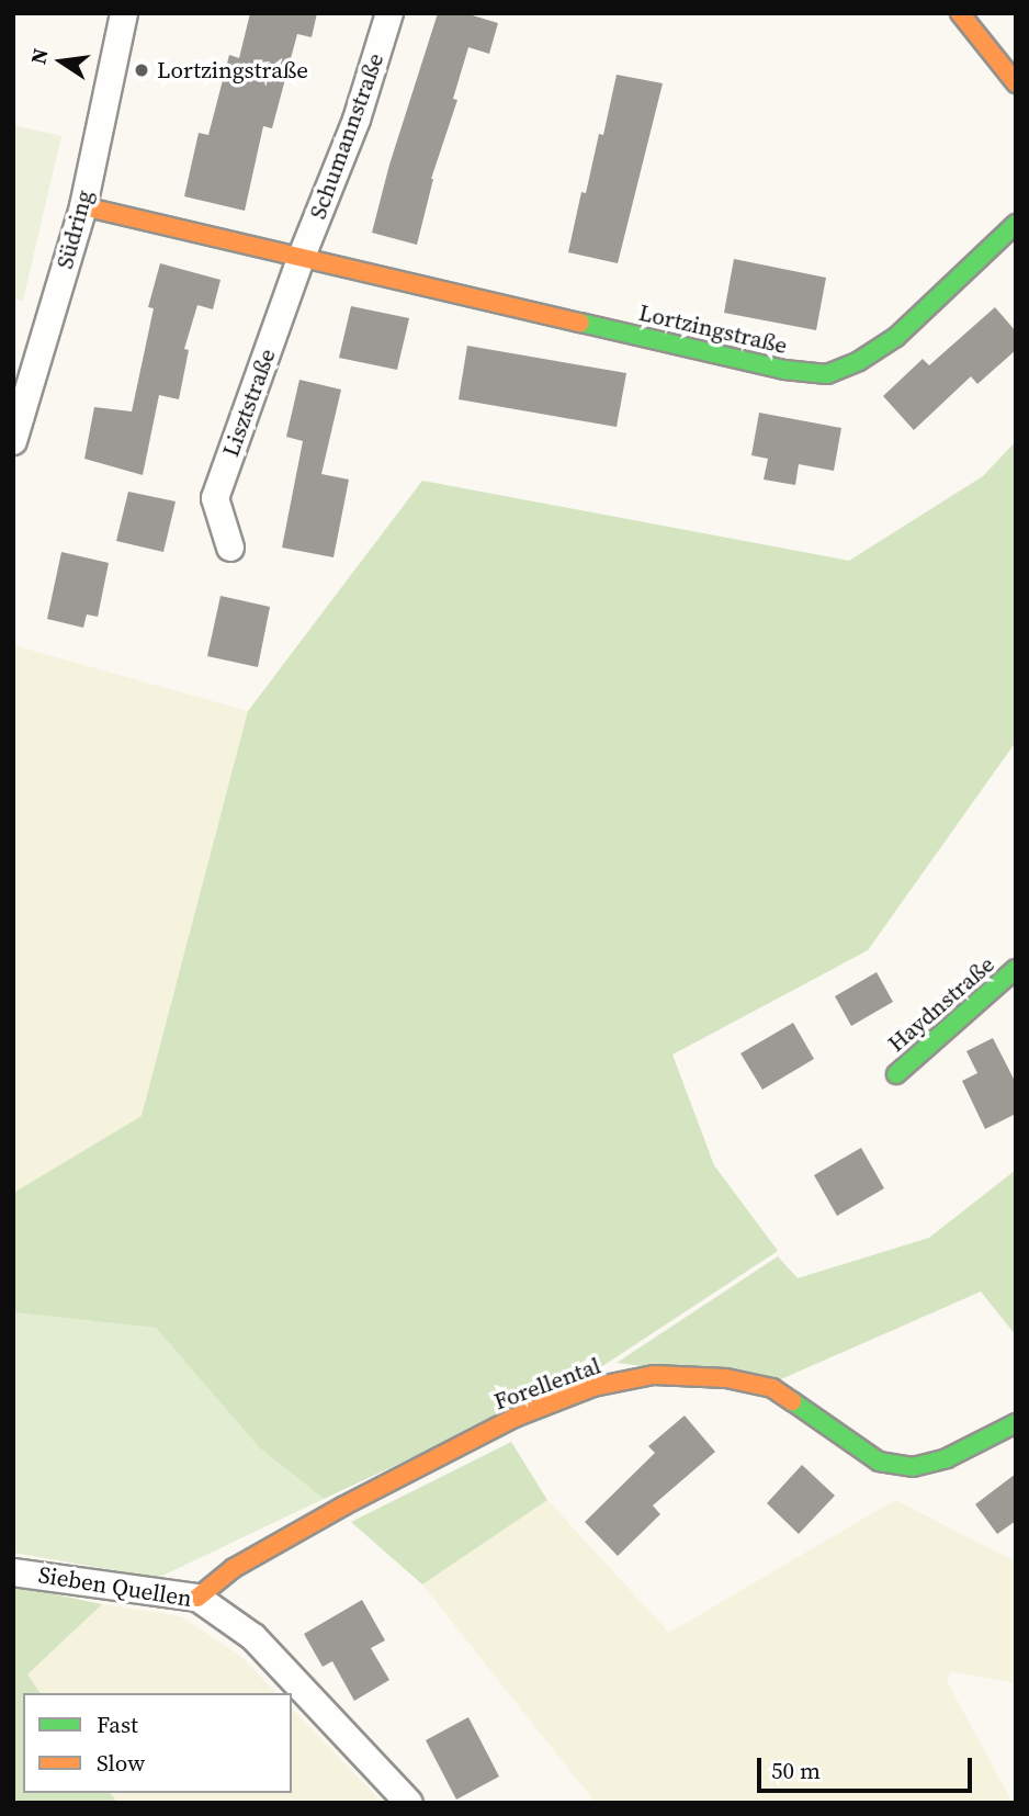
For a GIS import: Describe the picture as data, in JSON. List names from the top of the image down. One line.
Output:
{"streets":{"street":["Schumannstraße","Südring","Lortzingstraße","Lisztstraße","Haydnstraße","Forellental","Sieben Quellen"]},"crossings":[["Schumannstraße","Lortzingstraße"],["Schumannstraße","Lisztstraße"],["Südring","Lortzingstraße"],["Lortzingstraße","Lisztstraße"],["Forellental","Sieben Quellen"]],"places":["Lortzingstraße"],"legend":["Fast","Slow"],"scale_bar":"50 m","north":"left"}
